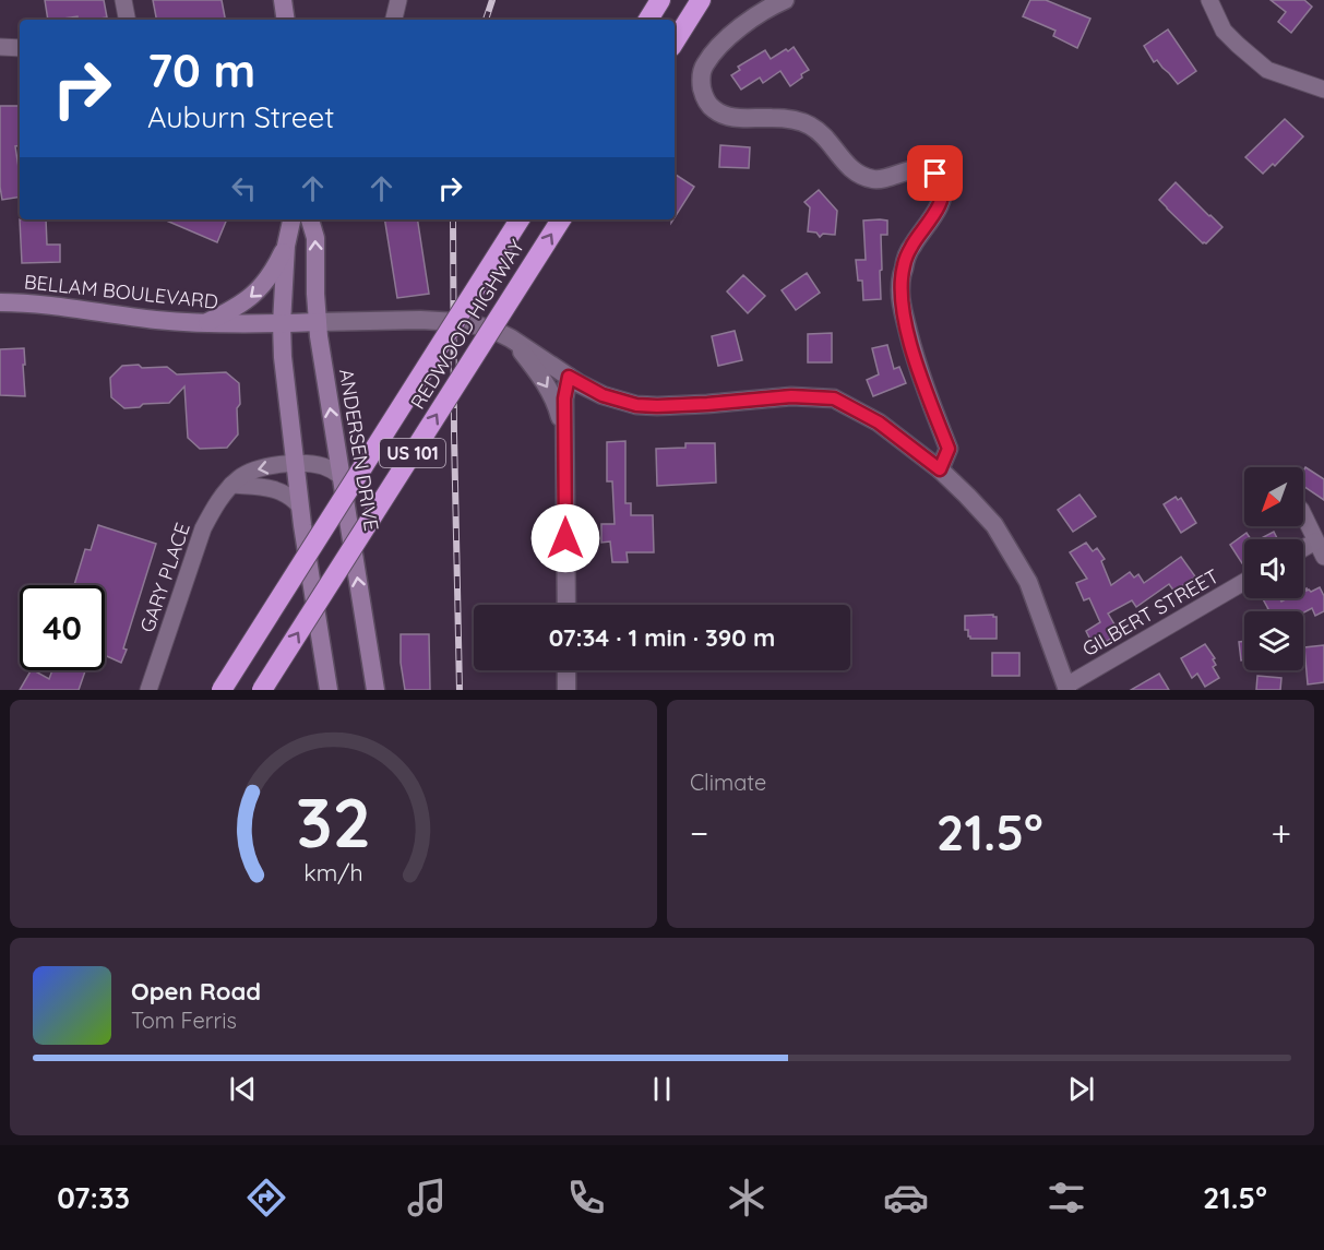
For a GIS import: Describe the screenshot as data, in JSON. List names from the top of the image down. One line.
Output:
{"streets":{"highway":["REDWOOD HIGHWAY","US 101"],"main road":["BELLAM BOULEVARD","ANDERSEN DRIVE"],"street":["GARY PLACE","GILBERT STREET"]},"crossings":[["BELLAM BOULEVARD","ANDERSEN DRIVE"],["ANDERSEN DRIVE","GARY PLACE"]],"north":"bottom left","page":{"turn":["70 m","Auburn Street"],"limit":"40","trip":"07:34 · 1 min · 390 m","tile":"Climate","heat":["−","21.5°","+"],"song":["Open Road","Tom Ferris"],"tabs":["07:33","21.5°"],"gauge":["32","km/h"]}}
